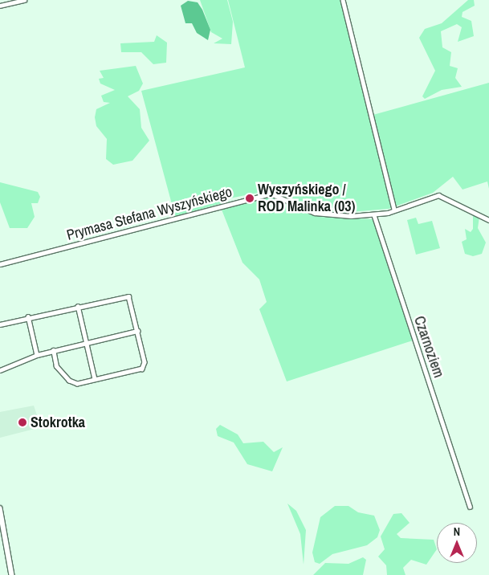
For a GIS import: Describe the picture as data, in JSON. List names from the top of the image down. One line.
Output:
{"streets":{"street":["Prymasa Stefana Wyszyńskiego","Czarnoziem"]},"crossings":[["Prymasa Stefana Wyszyńskiego","Czarnoziem"]],"places":["Wyszyńskiego / ROD Malinka (03)","Stokrotka"],"north":"top"}
